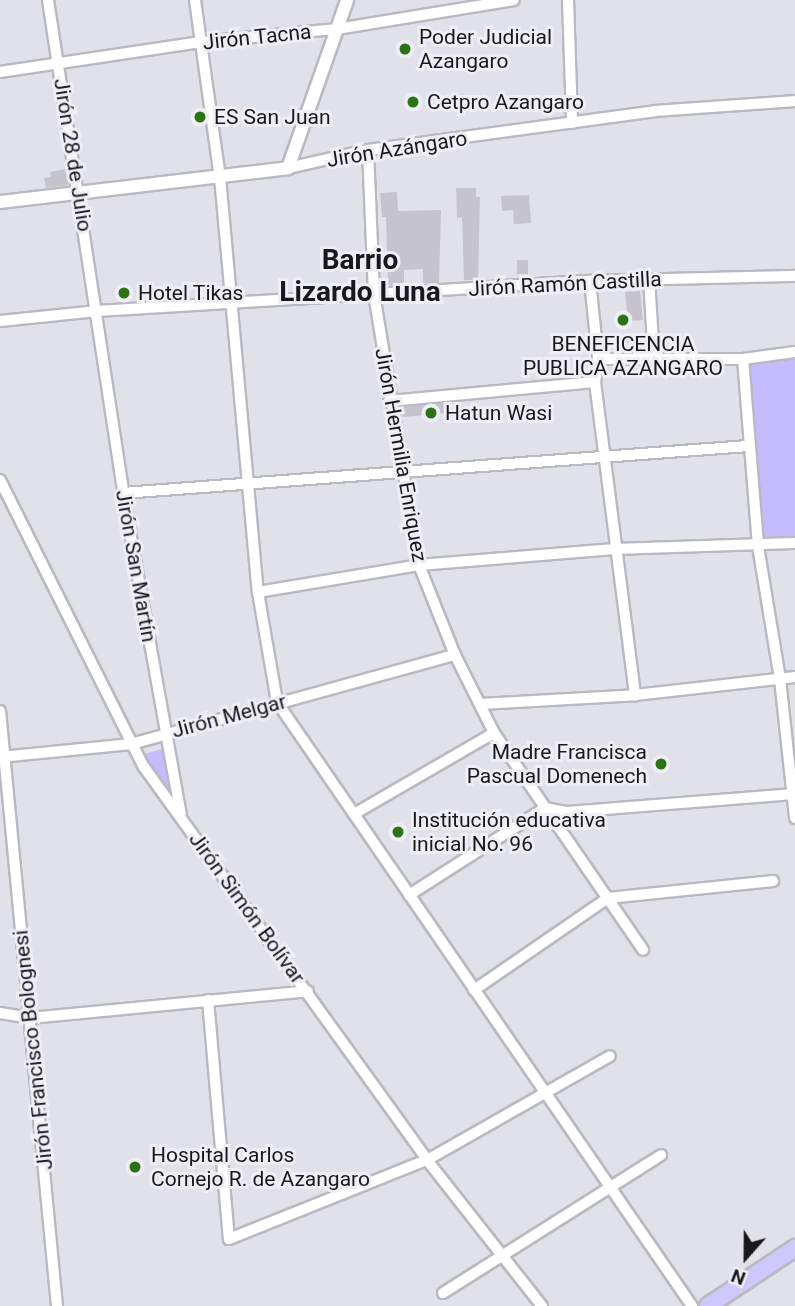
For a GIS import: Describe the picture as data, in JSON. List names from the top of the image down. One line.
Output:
{"streets":{"street":["Jirón Tacna","Jirón Azángaro","Jirón 28 de Julio","Jirón Ramón Castilla","Jirón Hermilia Enriquez","Jirón San Martín","Jirón Melgar","Jirón Simón Bolívar","Jirón Francisco Bolognesi"]},"crossings":[["Jirón Tacna","Jirón 28 de Julio"],["Jirón Azángaro","Jirón 28 de Julio"],["Jirón Azángaro","Jirón Hermilia Enriquez"],["Jirón 28 de Julio","Jirón Ramón Castilla"],["Jirón 28 de Julio","Jirón San Martín"],["Jirón Ramón Castilla","Jirón Hermilia Enriquez"],["Jirón Ramón Castilla","Jirón San Martín"],["Jirón Hermilia Enriquez","Jirón Melgar"],["Jirón San Martín","Jirón Melgar"],["Jirón San Martín","Jirón Simón Bolívar"],["Jirón Melgar","Jirón Simón Bolívar"],["Jirón Melgar","Jirón Francisco Bolognesi"]],"districts":["Barrio Lizardo Luna"],"places":["Poder Judicial Azangaro","Cetpro Azangaro","ES San Juan","Hotel Tikas","BENEFICENCIA PUBLICA AZANGARO","Hatun Wasi","Madre Francisca Pascual Domenech","Institución educativa inicial No. 96","Hospital Carlos Cornejo R. de Azangaro"],"north":"bottom"}
